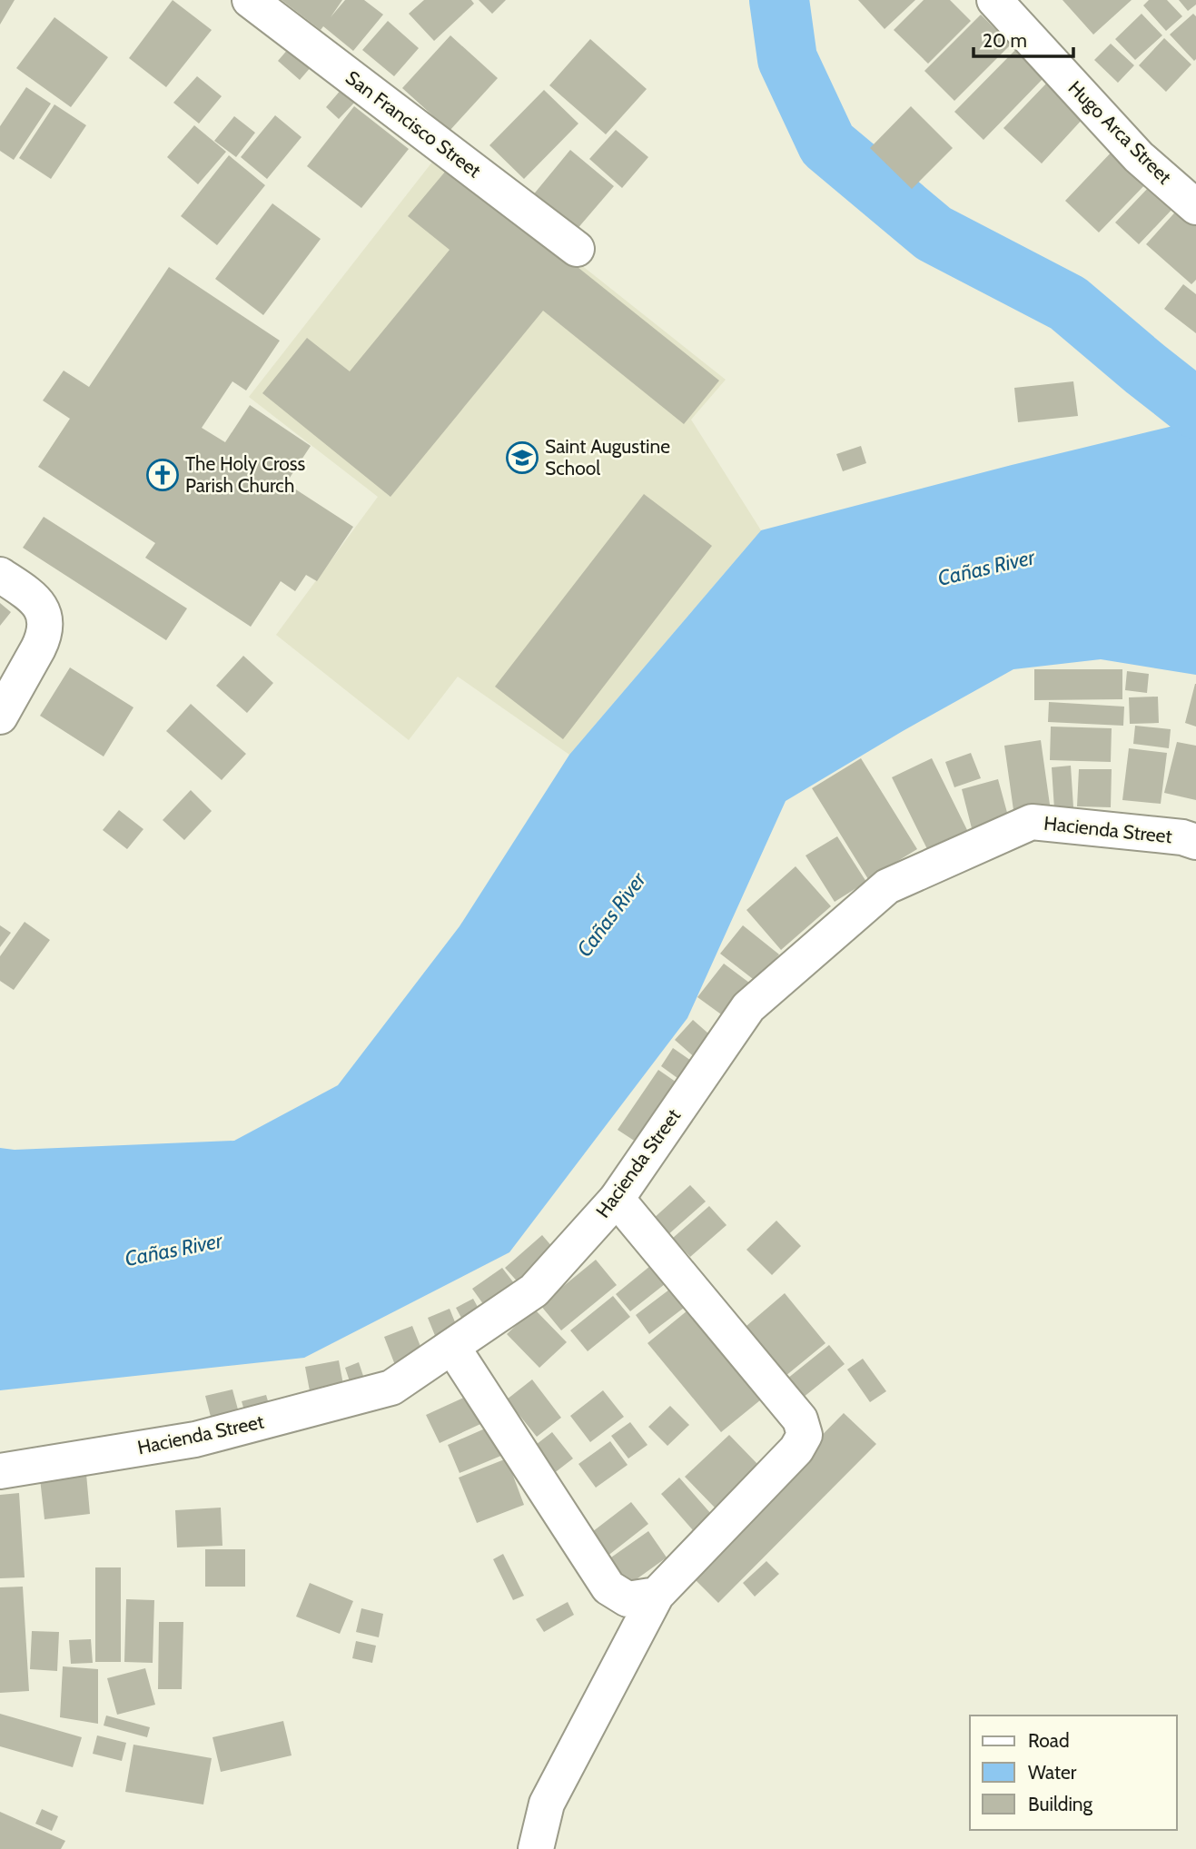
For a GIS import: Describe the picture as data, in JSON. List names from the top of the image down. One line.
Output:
{"streets":{"street":["San Francisco Street","Hugo Arca Street","Hacienda Street"]},"water":["Cañas River"],"places":{"school or university":["Saint Augustine School"],"church":["The Holy Cross Parish Church"]},"legend":["Road","Water","Building"],"scale_bar":"20 m"}
